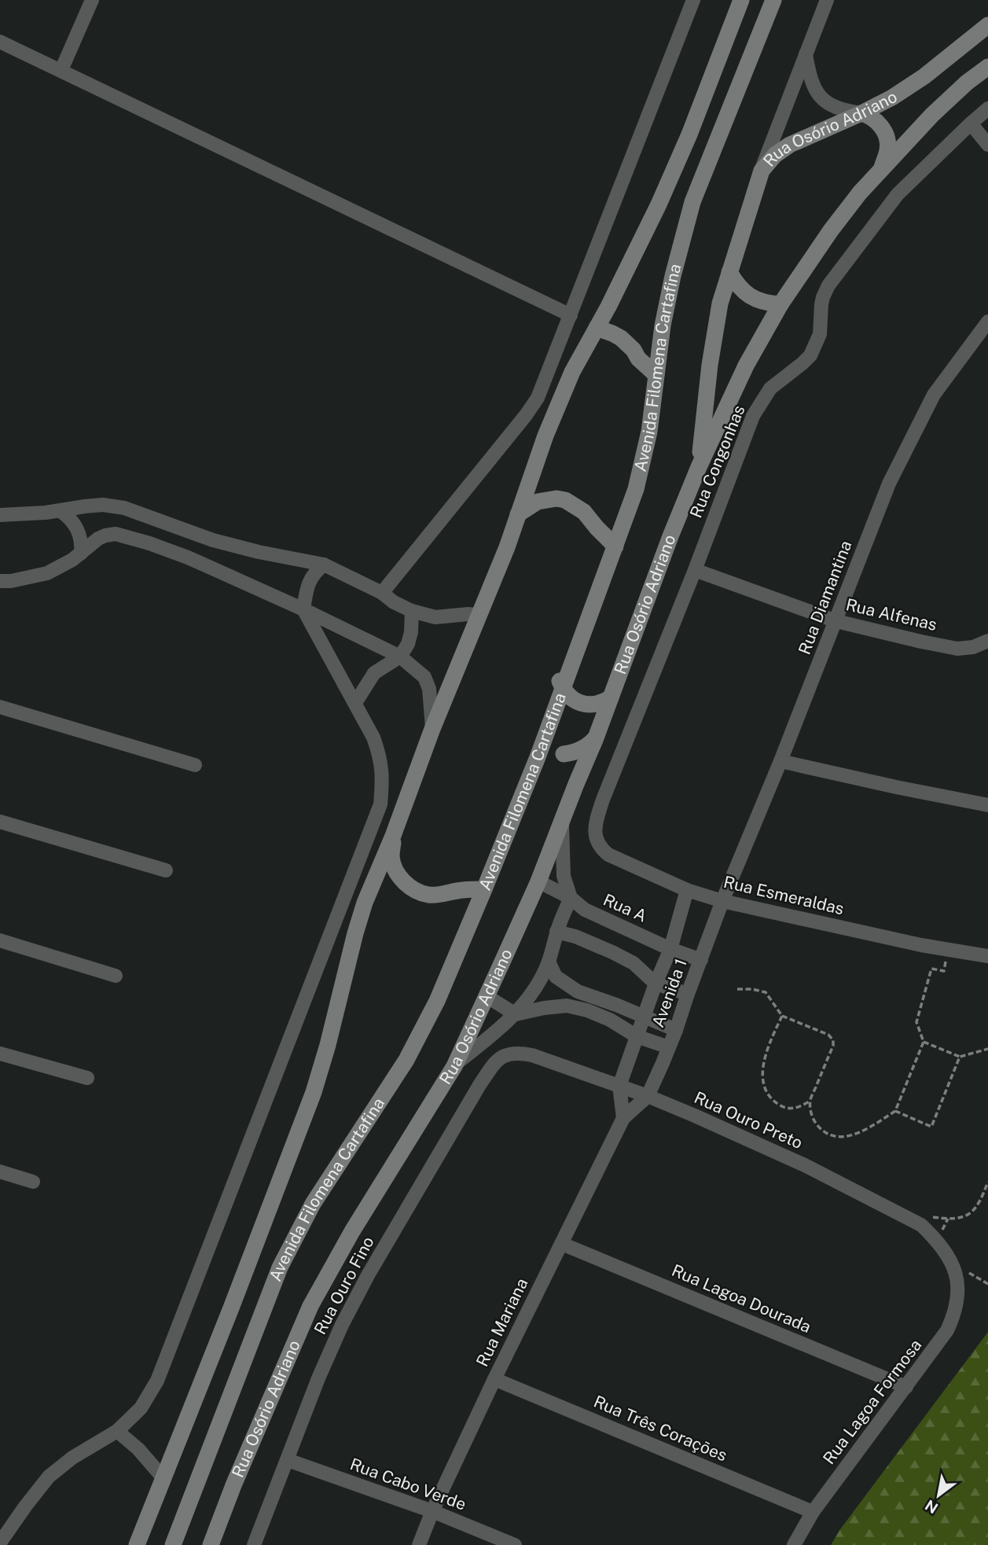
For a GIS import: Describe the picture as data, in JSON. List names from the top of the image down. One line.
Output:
{"streets":{"main road":["Rua Osório Adriano","Avenida Filomena Cartafina"],"street":["Rua Congonhas","Rua Diamantina","Rua Alfenas","Rua Esmeraldas","Rua A","Avenida 1","Rua Ouro Preto","Rua Ouro Fino","Rua Lagoa Dourada","Rua Mariana","Rua Lagoa Formosa","Rua Três Corações","Rua Cabo Verde"]},"crossings":[["Rua Osório Adriano","Rua A"],["Rua Congonhas","Rua Alfenas"],["Rua Congonhas","Rua Esmeraldas"],["Rua Diamantina","Rua Alfenas"],["Rua Diamantina","Rua Esmeraldas"],["Rua Diamantina","Avenida 1"],["Rua Esmeraldas","Avenida 1"],["Rua A","Avenida 1"],["Avenida 1","Rua Ouro Preto"],["Avenida 1","Rua Mariana"],["Rua Ouro Preto","Rua Ouro Fino"],["Rua Ouro Preto","Rua Mariana"],["Rua Ouro Preto","Rua Lagoa Formosa"],["Rua Ouro Fino","Rua Cabo Verde"],["Rua Lagoa Dourada","Rua Mariana"],["Rua Lagoa Dourada","Rua Lagoa Formosa"],["Rua Mariana","Rua Três Corações"],["Rua Mariana","Rua Cabo Verde"],["Rua Lagoa Formosa","Rua Três Corações"]],"north":"bottom left"}
